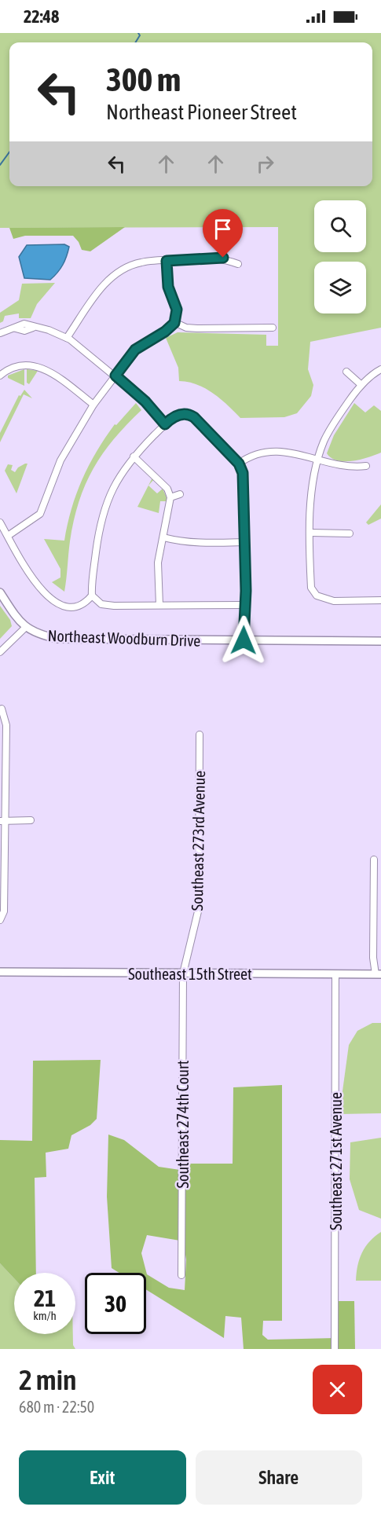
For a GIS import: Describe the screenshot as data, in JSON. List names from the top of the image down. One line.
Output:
{"streets":{"street":["Northeast Woodburn Drive","Southeast 273rd Avenue","Southeast 15th Street","Southeast 274th Court","Southeast 271st Avenue"]},"crossings":[["Southeast 273rd Avenue","Southeast 15th Street"],["Southeast 273rd Avenue","Southeast 274th Court"],["Southeast 15th Street","Southeast 274th Court"],["Southeast 15th Street","Southeast 271st Avenue"]],"page":{"status":"22:48","turn":["300 m","Northeast Pioneer Street"],"speed":"21 km/h","limit":"30","heading":["2 min","680 m · 22:50"],"buttons":["Exit","Share"]}}
